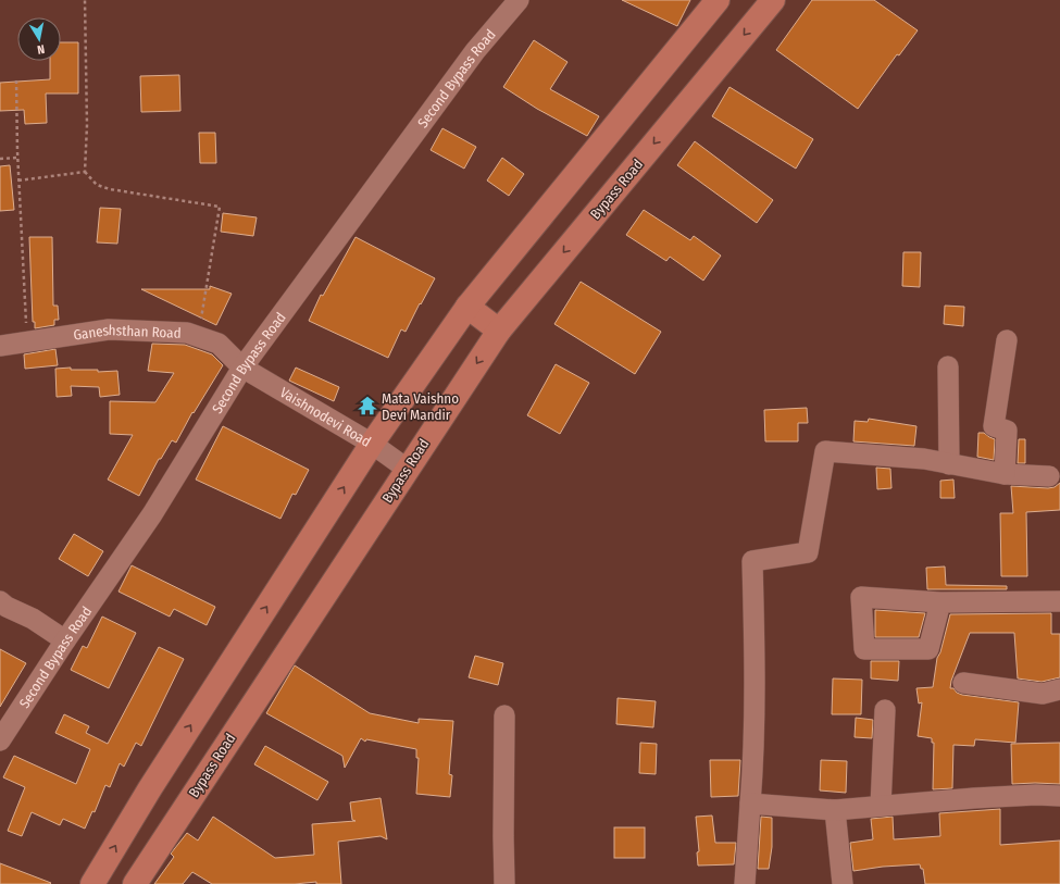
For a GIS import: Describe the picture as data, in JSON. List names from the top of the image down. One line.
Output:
{"streets":{"main road":["Bypass Road"],"street":["Second Bypass Road","Ganeshsthan Road","Vaishnodevi Road"]},"crossings":[["Second Bypass Road","Ganeshsthan Road"],["Second Bypass Road","Vaishnodevi Road"],["Bypass Road","Vaishnodevi Road"],["Ganeshsthan Road","Vaishnodevi Road"]],"places":{"temple":["Mata Vaishno Devi Mandir"]},"north":"bottom"}
